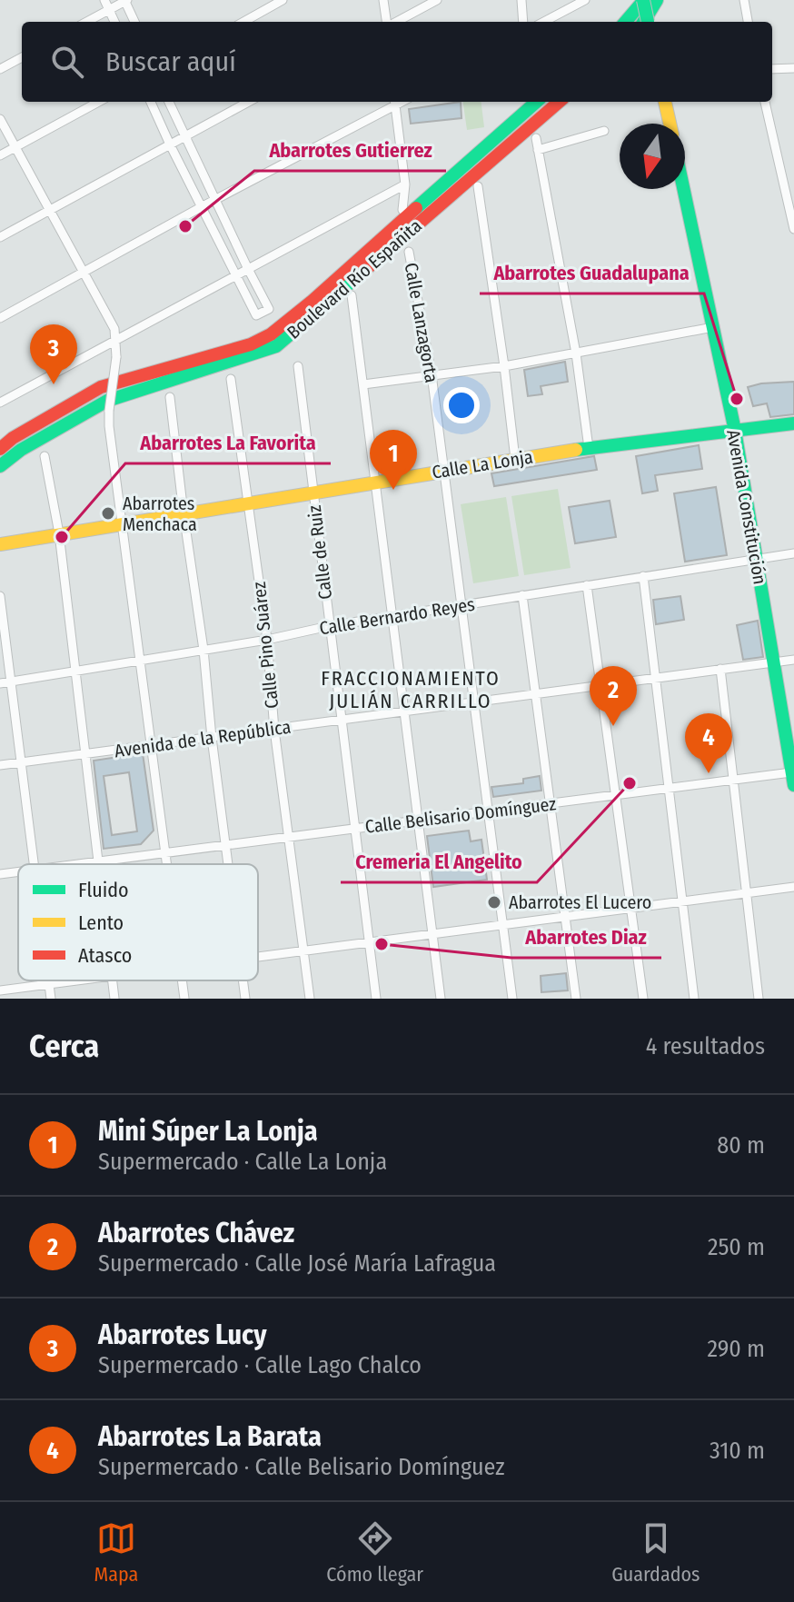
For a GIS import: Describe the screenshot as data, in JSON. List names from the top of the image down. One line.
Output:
{"streets":{"main road":["Boulevard Río Españita","Calle La Lonja","Avenida Constitución"],"street":["Calle Lanzagorta","Calle de Ruiz","Calle Bernardo Reyes","Calle Pino Suárez","Avenida de la República","Calle Belisario Domínguez"]},"crossings":[["Calle Lanzagorta","Calle La Lonja"],["Calle Lanzagorta","Calle Bernardo Reyes"],["Calle Lanzagorta","Avenida de la República"],["Calle Lanzagorta","Calle Belisario Domínguez"],["Calle La Lonja","Avenida Constitución"],["Calle La Lonja","Calle de Ruiz"],["Calle La Lonja","Calle Pino Suárez"],["Avenida Constitución","Calle Bernardo Reyes"],["Avenida Constitución","Avenida de la República"],["Avenida Constitución","Calle Belisario Domínguez"],["Calle de Ruiz","Calle Bernardo Reyes"],["Calle de Ruiz","Avenida de la República"],["Calle de Ruiz","Calle Belisario Domínguez"],["Calle Bernardo Reyes","Calle Pino Suárez"],["Calle Pino Suárez","Avenida de la República"],["Calle Pino Suárez","Calle Belisario Domínguez"]],"districts":["FRACCIONAMIENTO JULIÁN CARRILLO"],"places":["Abarrotes Gutierrez","Abarrotes Guadalupana","Abarrotes Menchaca","Abarrotes La Favorita","Cremeria El Angelito","Abarrotes El Lucero","Abarrotes Diaz"],"legend":["Fluido","Lento","Atasco"],"north":"bottom","page":{"search":"Buscar aquí","pins":["3","1","2","4"],"heading":["Cerca","4 resultados"],"list":[{"mark":"1","name":"Mini Súper La Lonja","note":"Supermercado · Calle La Lonja","value":"80 m"},{"mark":"2","name":"Abarrotes Chávez","note":"Supermercado · Calle José María Lafragua","value":"250 m"},{"mark":"3","name":"Abarrotes Lucy","note":"Supermercado · Calle Lago Chalco","value":"290 m"},{"mark":"4","name":"Abarrotes La Barata","note":"Supermercado · Calle Belisario Domínguez","value":"310 m"}],"nav":["Mapa","Cómo llegar","Guardados"]}}
